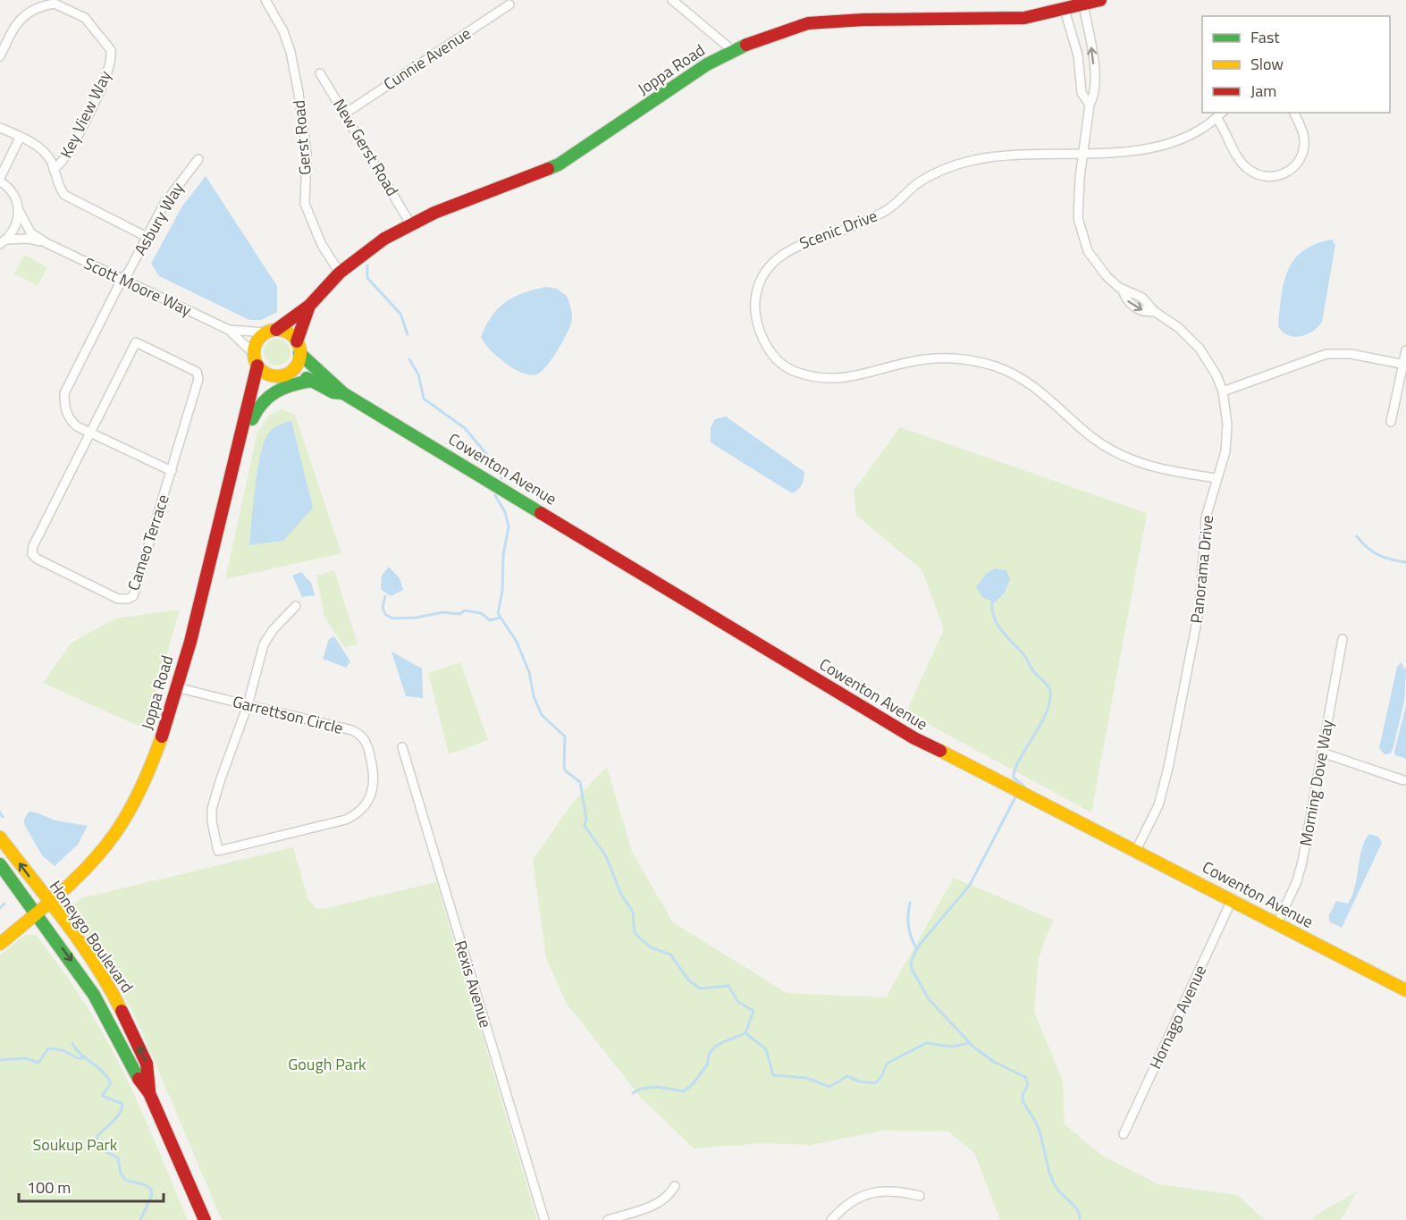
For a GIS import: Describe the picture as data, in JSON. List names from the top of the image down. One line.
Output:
{"streets":{"street":["Cunnie Avenue","Joppa Road","Key View Way","Gerst Road","New Gerst Road","Asbury Way","Scenic Drive","Scott Moore Way","Cowenton Avenue","Cameo Terrace","Panorama Drive","Garrettson Circle","Morning Dove Way","Honeygo Boulevard","Rexis Avenue","Hornago Avenue"]},"crossings":[["Cunnie Avenue","New Gerst Road"],["Joppa Road","Gerst Road"],["Joppa Road","New Gerst Road"],["Joppa Road","Scott Moore Way"],["Joppa Road","Cowenton Avenue"],["Joppa Road","Panorama Drive"],["Joppa Road","Garrettson Circle"],["Joppa Road","Honeygo Boulevard"],["Asbury Way","Scott Moore Way"],["Scenic Drive","Panorama Drive"],["Scott Moore Way","Cowenton Avenue"],["Cowenton Avenue","Panorama Drive"],["Cowenton Avenue","Morning Dove Way"],["Cowenton Avenue","Hornago Avenue"]],"parks":["Gough Park","Soukup Park"],"legend":["Fast","Slow","Jam"],"scale_bar":"100 m"}
